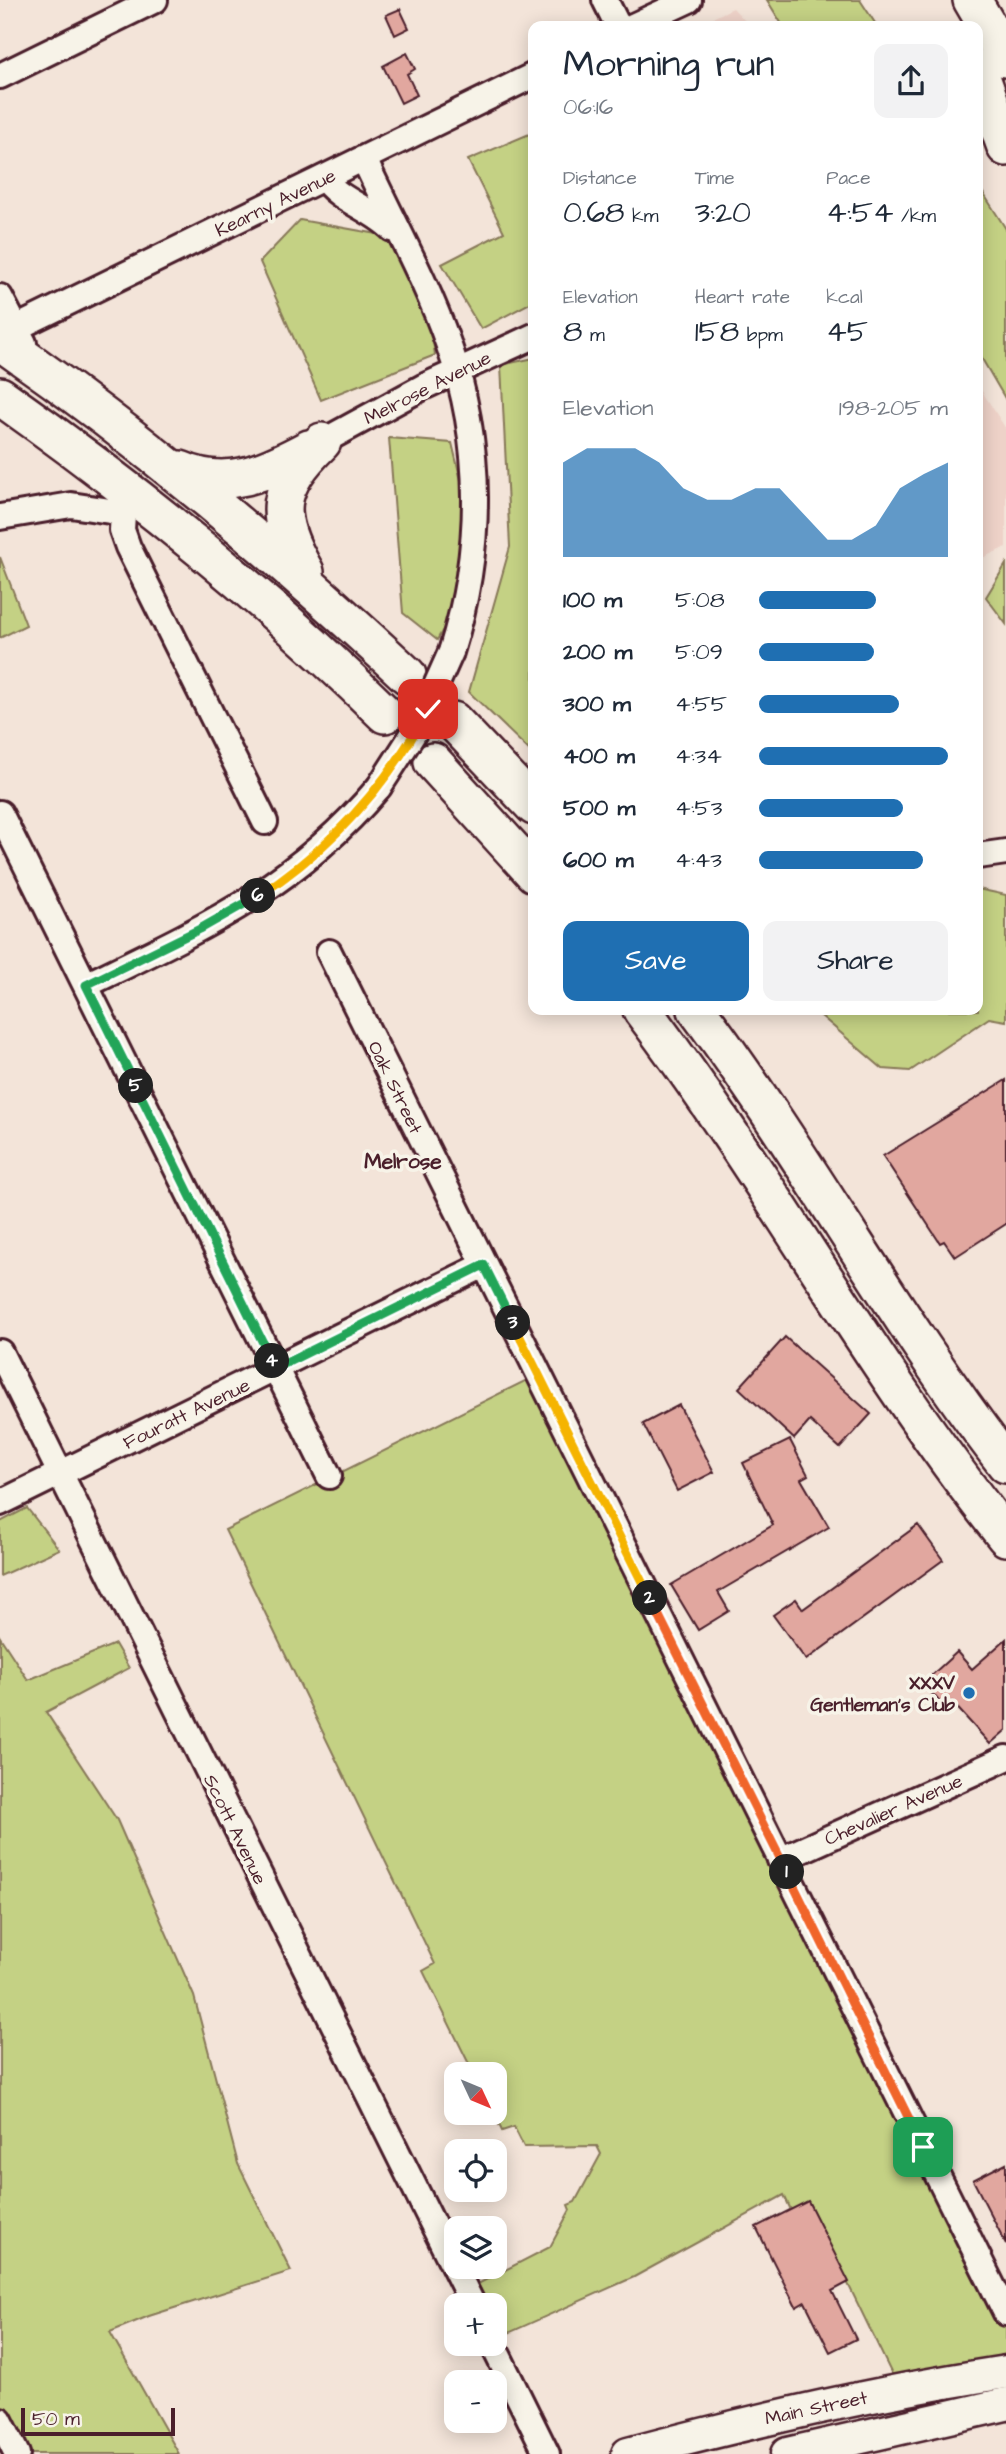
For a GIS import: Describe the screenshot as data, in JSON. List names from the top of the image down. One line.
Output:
{"streets":{"main road":["Main Street"],"street":["Kearny Avenue","Melrose Avenue","Oak Street","Fouratt Avenue","Chevalier Avenue","Scott Avenue"]},"crossings":[["Oak Street","Fouratt Avenue"],["Oak Street","Chevalier Avenue"],["Fouratt Avenue","Scott Avenue"]],"districts":["Melrose"],"places":["XXXV Gentleman's Club"],"scale_bar":"50 m","north":"bottom right","page":{"heading":["Morning run","06:16"],"stats":[["Distance","0.68 km"],["Time","3:20"],["Pace","4:54 /km"],["Elevation","8 m"],["Heart rate","158 bpm"],["kcal","45"]],"chart":["Elevation","198–205 m"],"list":[{"name":"100 m","note":"5:08"},{"name":"200 m","note":"5:09"},{"name":"300 m","note":"4:55"},{"name":"400 m","note":"4:34"},{"name":"500 m","note":"4:53"},{"name":"600 m","note":"4:43"}],"pins":["6","5","3","4","2","1"],"buttons":["Save","Share"],"map_buttons":["+","−"],"scale":"50 m"}}
